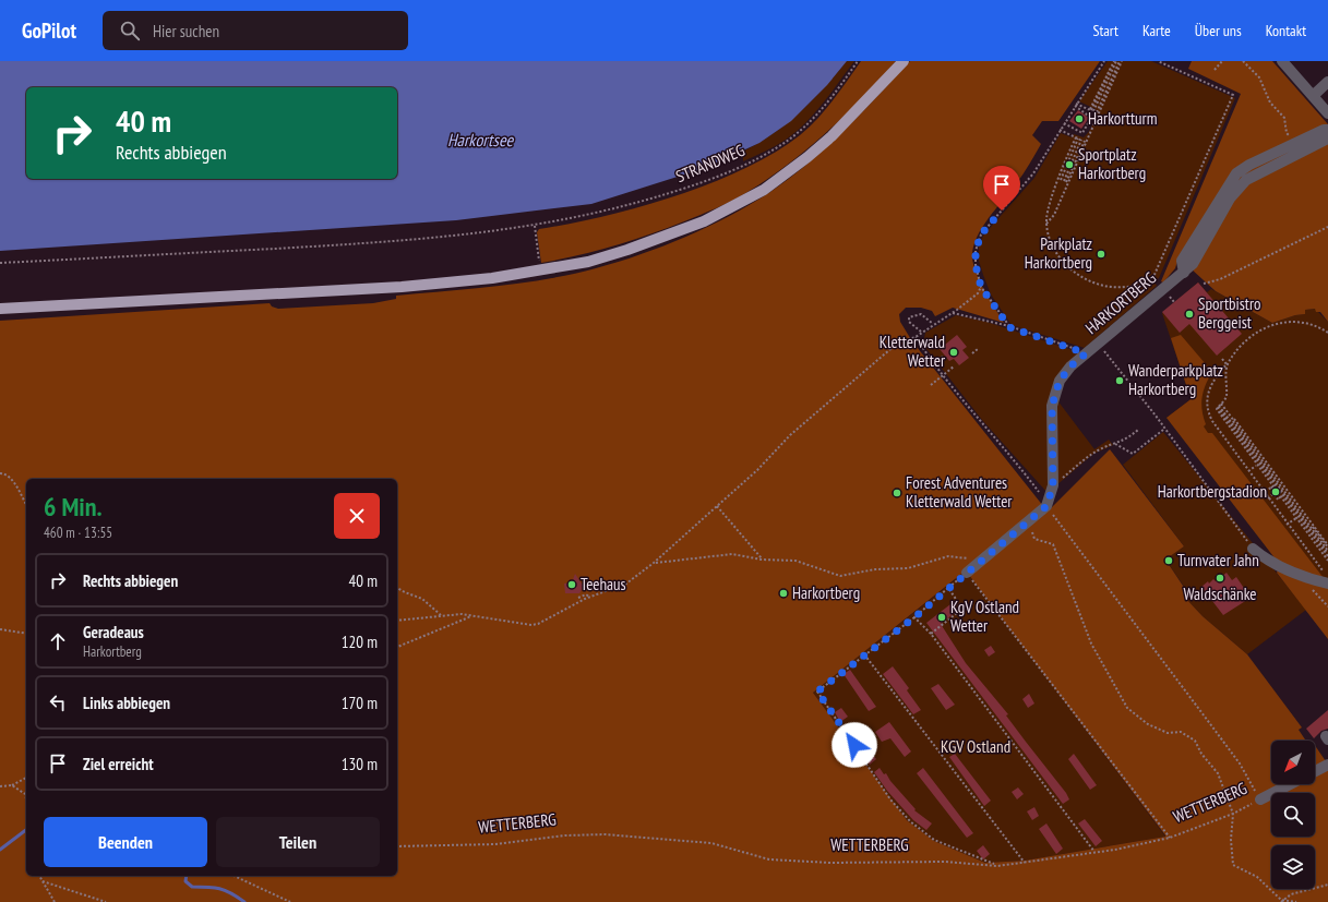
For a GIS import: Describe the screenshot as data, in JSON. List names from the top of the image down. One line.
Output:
{"streets":{"street":["HARKORTBERG","WETTERBERG"],"path":["STRANDWEG"]},"water":["Harkortsee"],"parks":["KGV Ostland"],"places":["Harkortturm","Sportplatz Harkortberg","Parkplatz Harkortberg","Sportbistro Berggeist","Kletterwald Wetter","Wanderparkplatz Harkortberg","Harkortbergstadion","Forest Adventures Kletterwald Wetter","Turnvater Jahn","Waldschänke","Teehaus","Harkortberg","KgV Ostland Wetter"],"north":"bottom left","page":{"header":"GoPilot","search":"Hier suchen","nav":["Start","Karte","Über uns","Kontakt"],"turn":["40 m","Rechts abbiegen"],"heading":["6 Min.","460 m · 13:55"],"list":[{"name":"Rechts abbiegen","value":"40 m"},{"name":"Geradeaus","note":"Harkortberg","value":"120 m"},{"name":"Links abbiegen","value":"170 m"},{"name":"Ziel erreicht","value":"130 m"}],"buttons":["Beenden","Teilen"]}}
